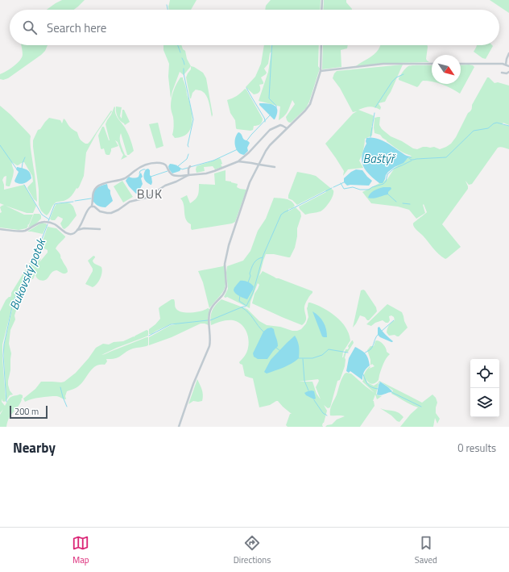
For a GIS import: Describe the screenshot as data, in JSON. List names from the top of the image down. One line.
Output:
{"districts":["BUK"],"water":["Baštýř","Bukovský potok"],"scale_bar":"200 m","north":"bottom right","page":{"search":"Search here","scale":"200 m","heading":["Nearby","0 results"],"nav":["Map","Directions","Saved"]}}
